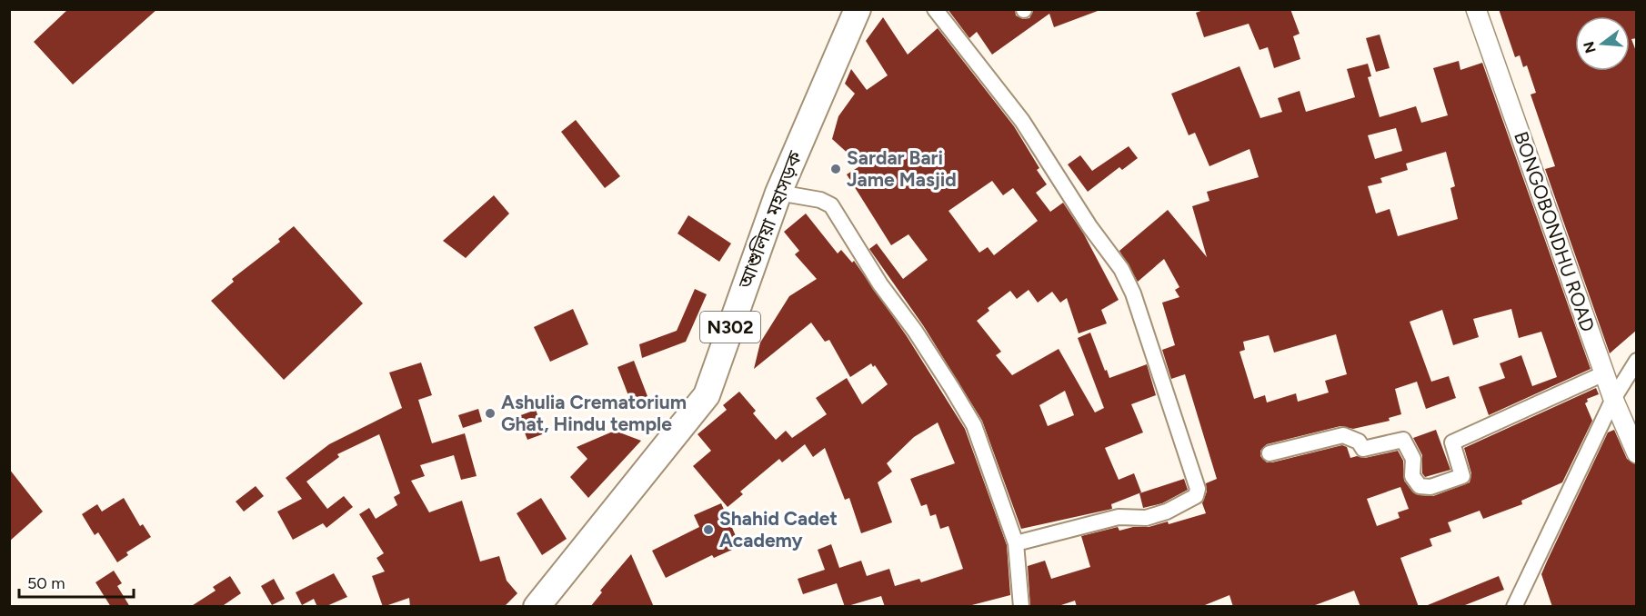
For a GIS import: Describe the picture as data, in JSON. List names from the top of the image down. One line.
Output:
{"streets":{"highway":["আশুলিয়া মহাসড়ক","N302"],"street":["BONGOBONDHU ROAD"]},"places":["Sardar Bari Jame Masjid","Ashulia Crematorium Ghat, Hindu temple","Shahid Cadet Academy"],"scale_bar":"50 m","north":"left"}
